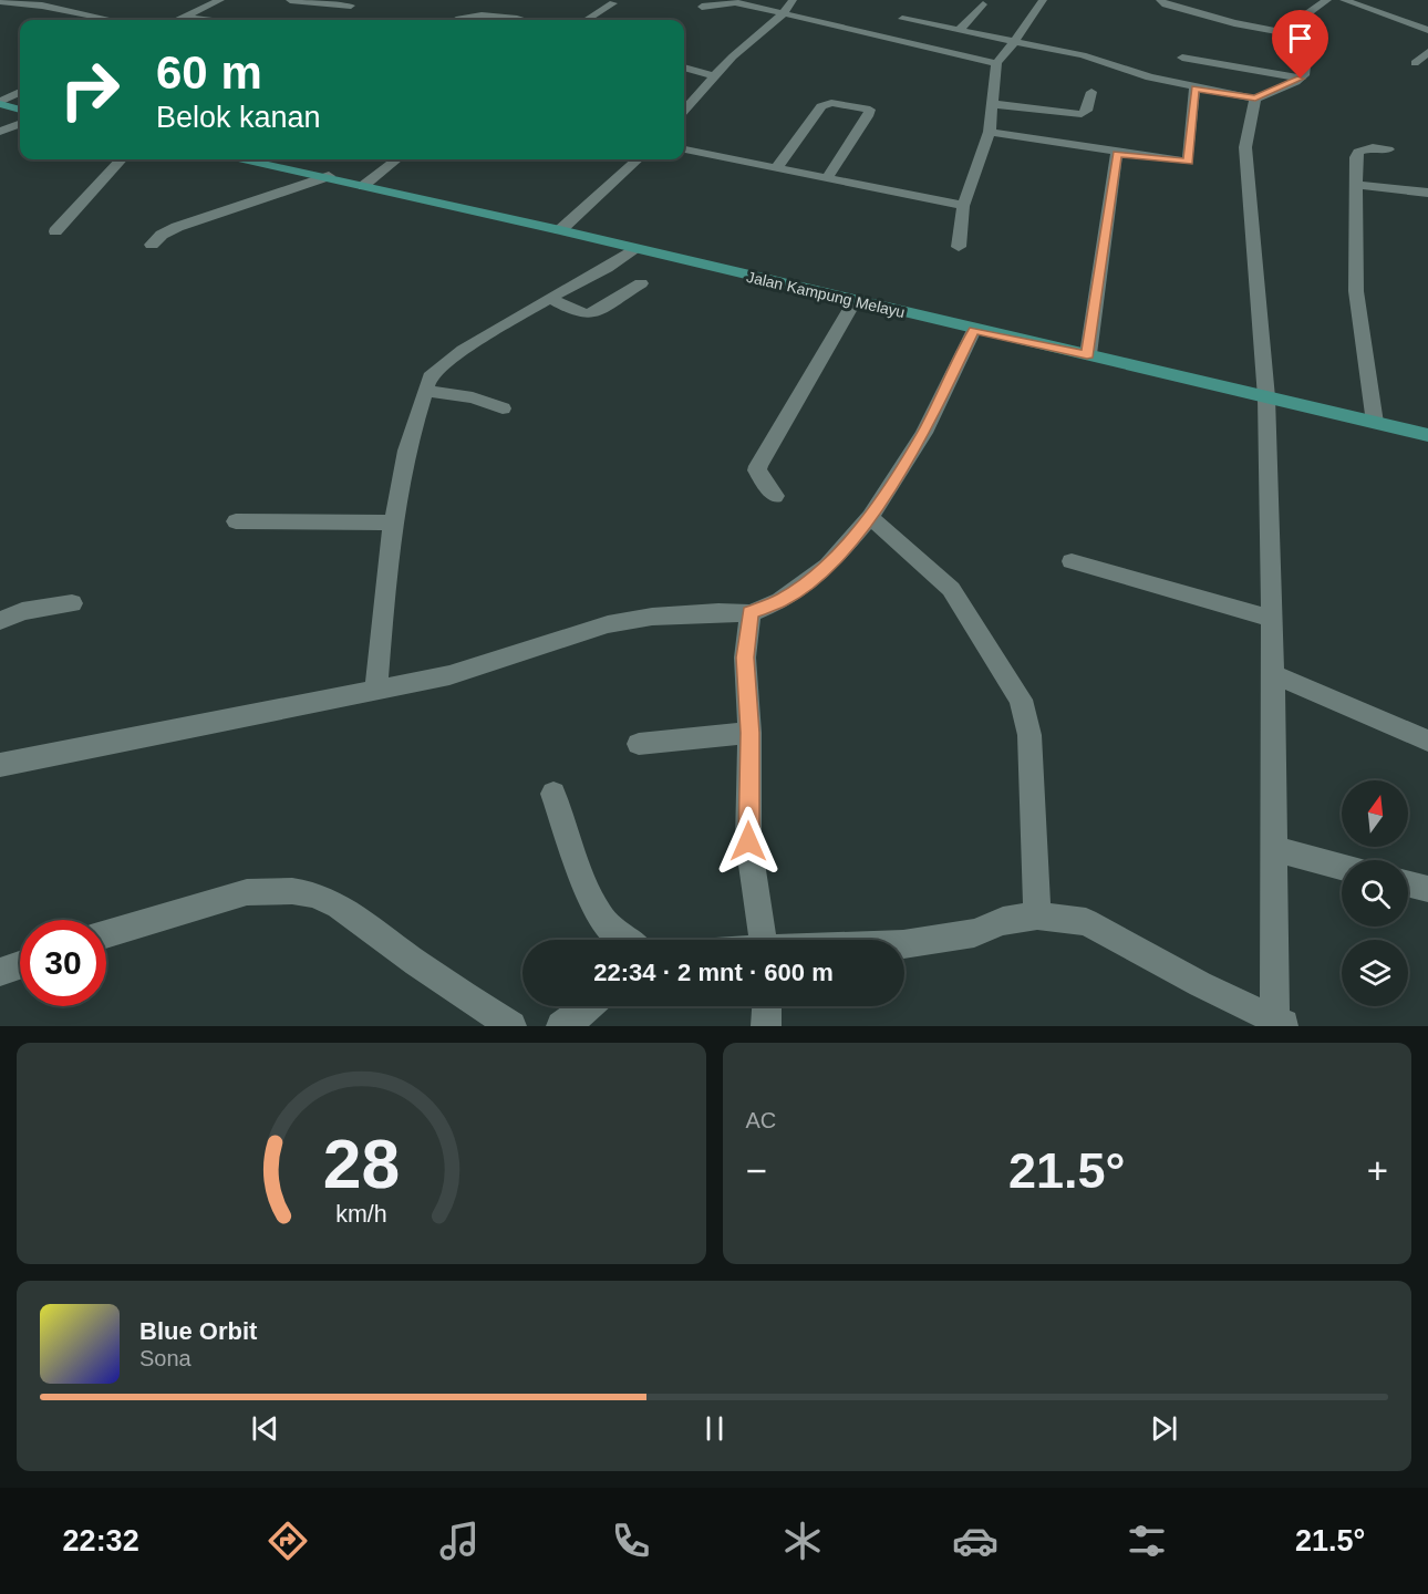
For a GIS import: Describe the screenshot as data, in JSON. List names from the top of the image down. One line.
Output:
{"streets":{"main road":["Jalan Kampung Melayu"]},"north":"top","page":{"turn":["60 m","Belok kanan"],"limit":"30","trip":"22:34 · 2 mnt · 600 m","tile":"AC","heat":["−","21.5°","+"],"song":["Blue Orbit","Sona"],"tabs":["22:32","21.5°"],"gauge":["28","km/h"]}}
